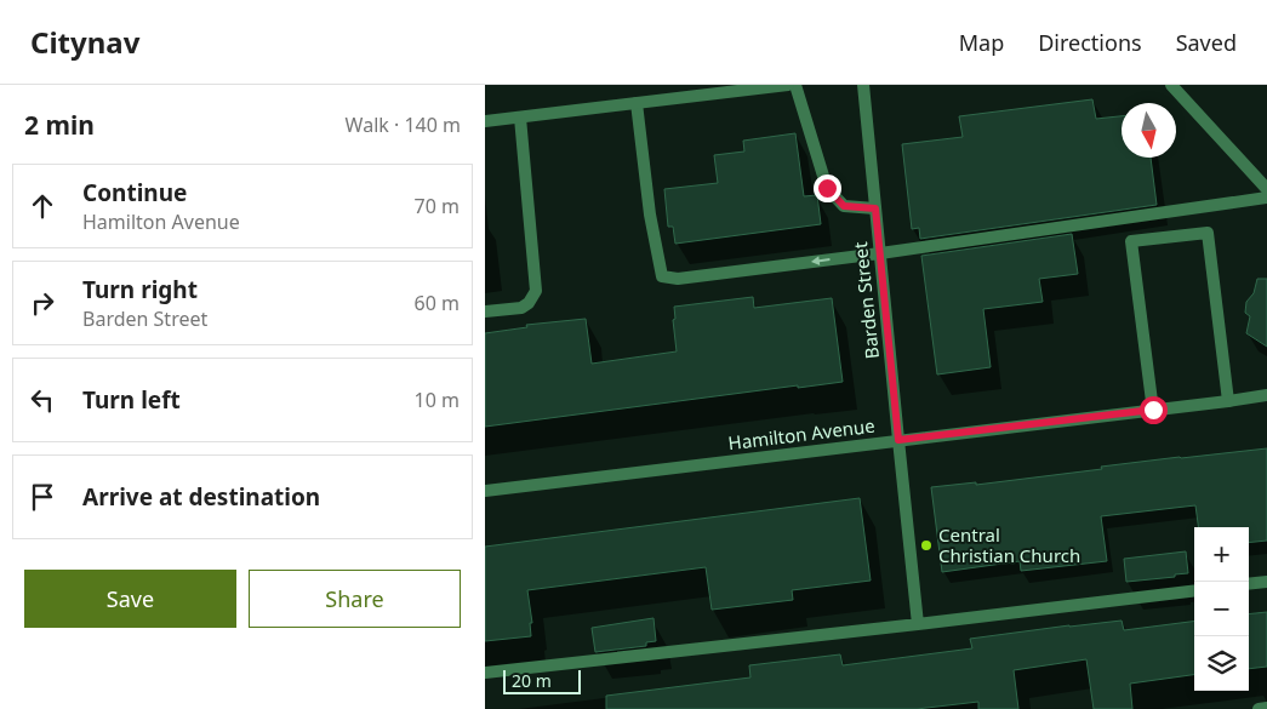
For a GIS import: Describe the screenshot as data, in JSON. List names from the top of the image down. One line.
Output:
{"streets":{"street":["Barden Street","Hamilton Avenue"]},"crossings":[["Barden Street","Hamilton Avenue"]],"places":["Central Christian Church"],"scale_bar":"20 m","north":"bottom","page":{"header":"Citynav","nav":["Map","Directions","Saved"],"heading":["2 min","Walk · 140 m"],"list":[["Continue","Hamilton Avenue","70 m"],["Turn right","Barden Street","60 m"],["Turn left","10 m"],"Arrive at destination"],"map_buttons":["+","−"],"buttons":["Save","Share"],"scale":"20 m"}}
